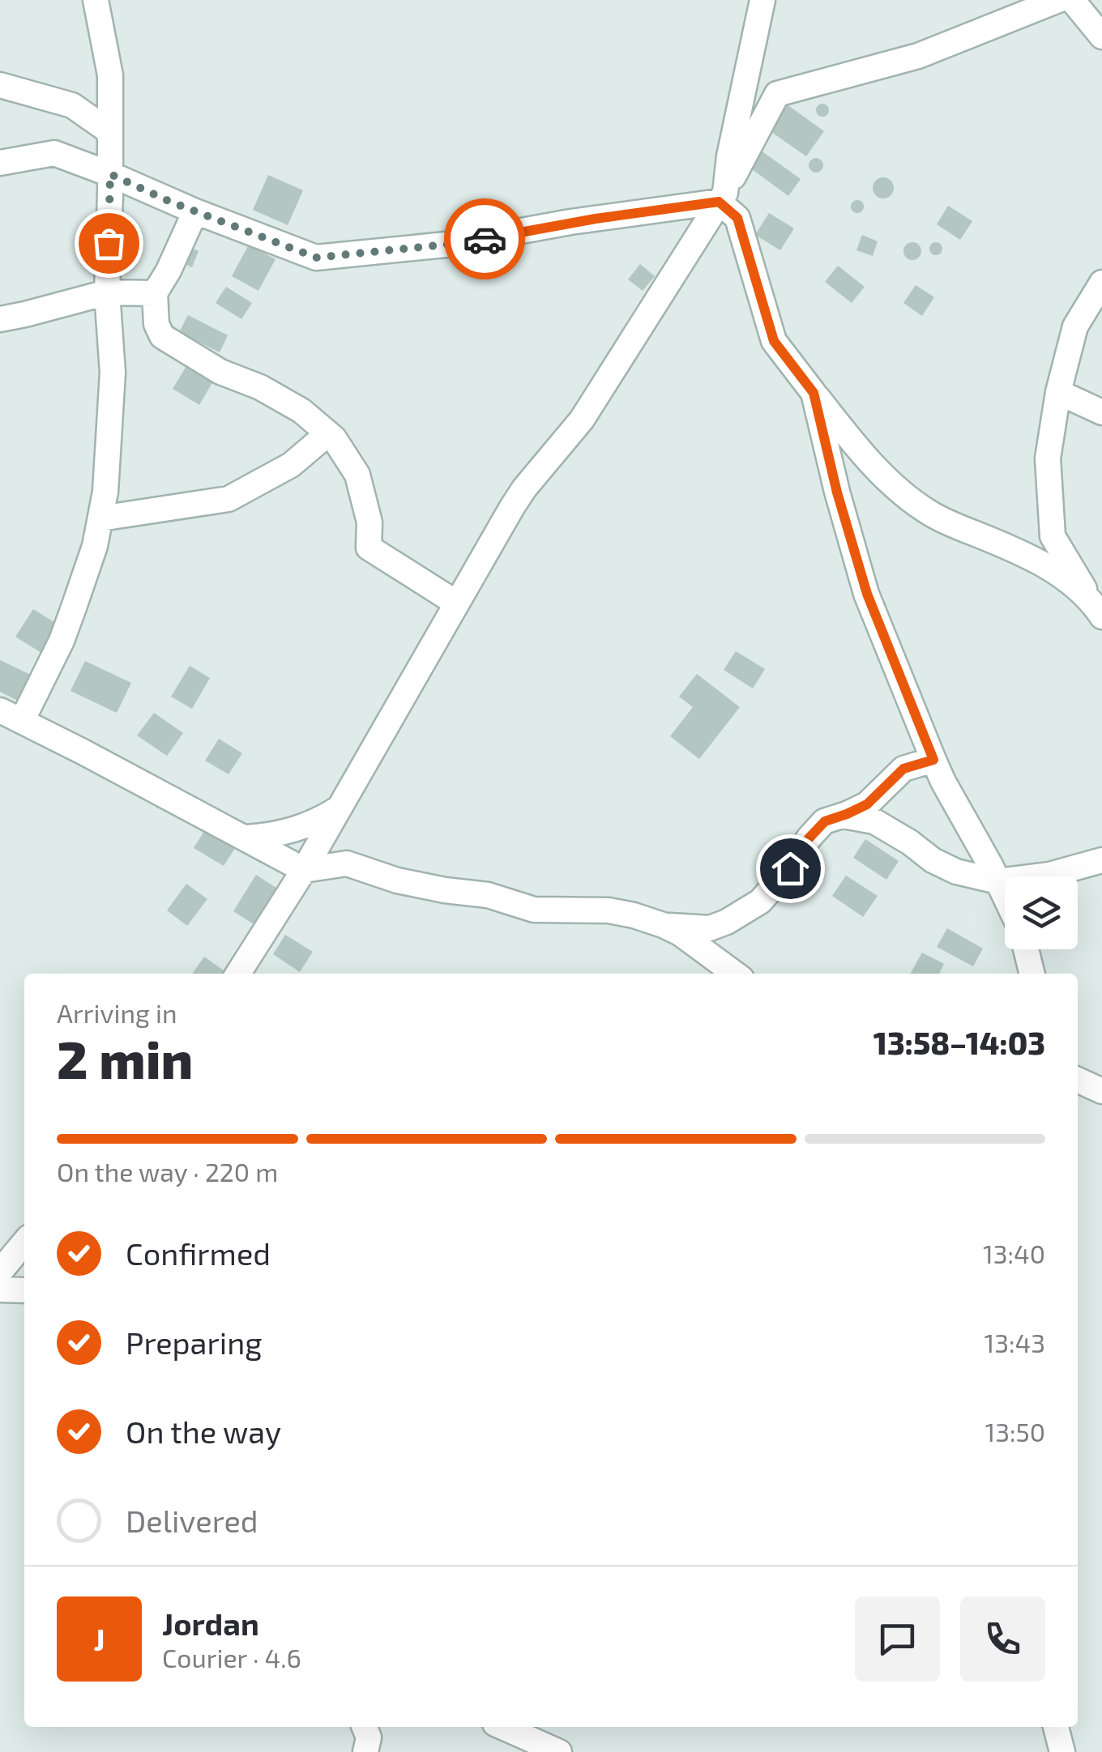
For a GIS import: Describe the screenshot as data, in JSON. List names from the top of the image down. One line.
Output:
{"page":{"heading":["2 min","Arriving in","13:58–14:03"],"panel":["Jordan","Courier · 4.6"],"bar":"On the way · 220 m","list":[["Confirmed","13:40"],["Preparing","13:43"],["On the way","13:50"],"Delivered"],"round":"J"}}
